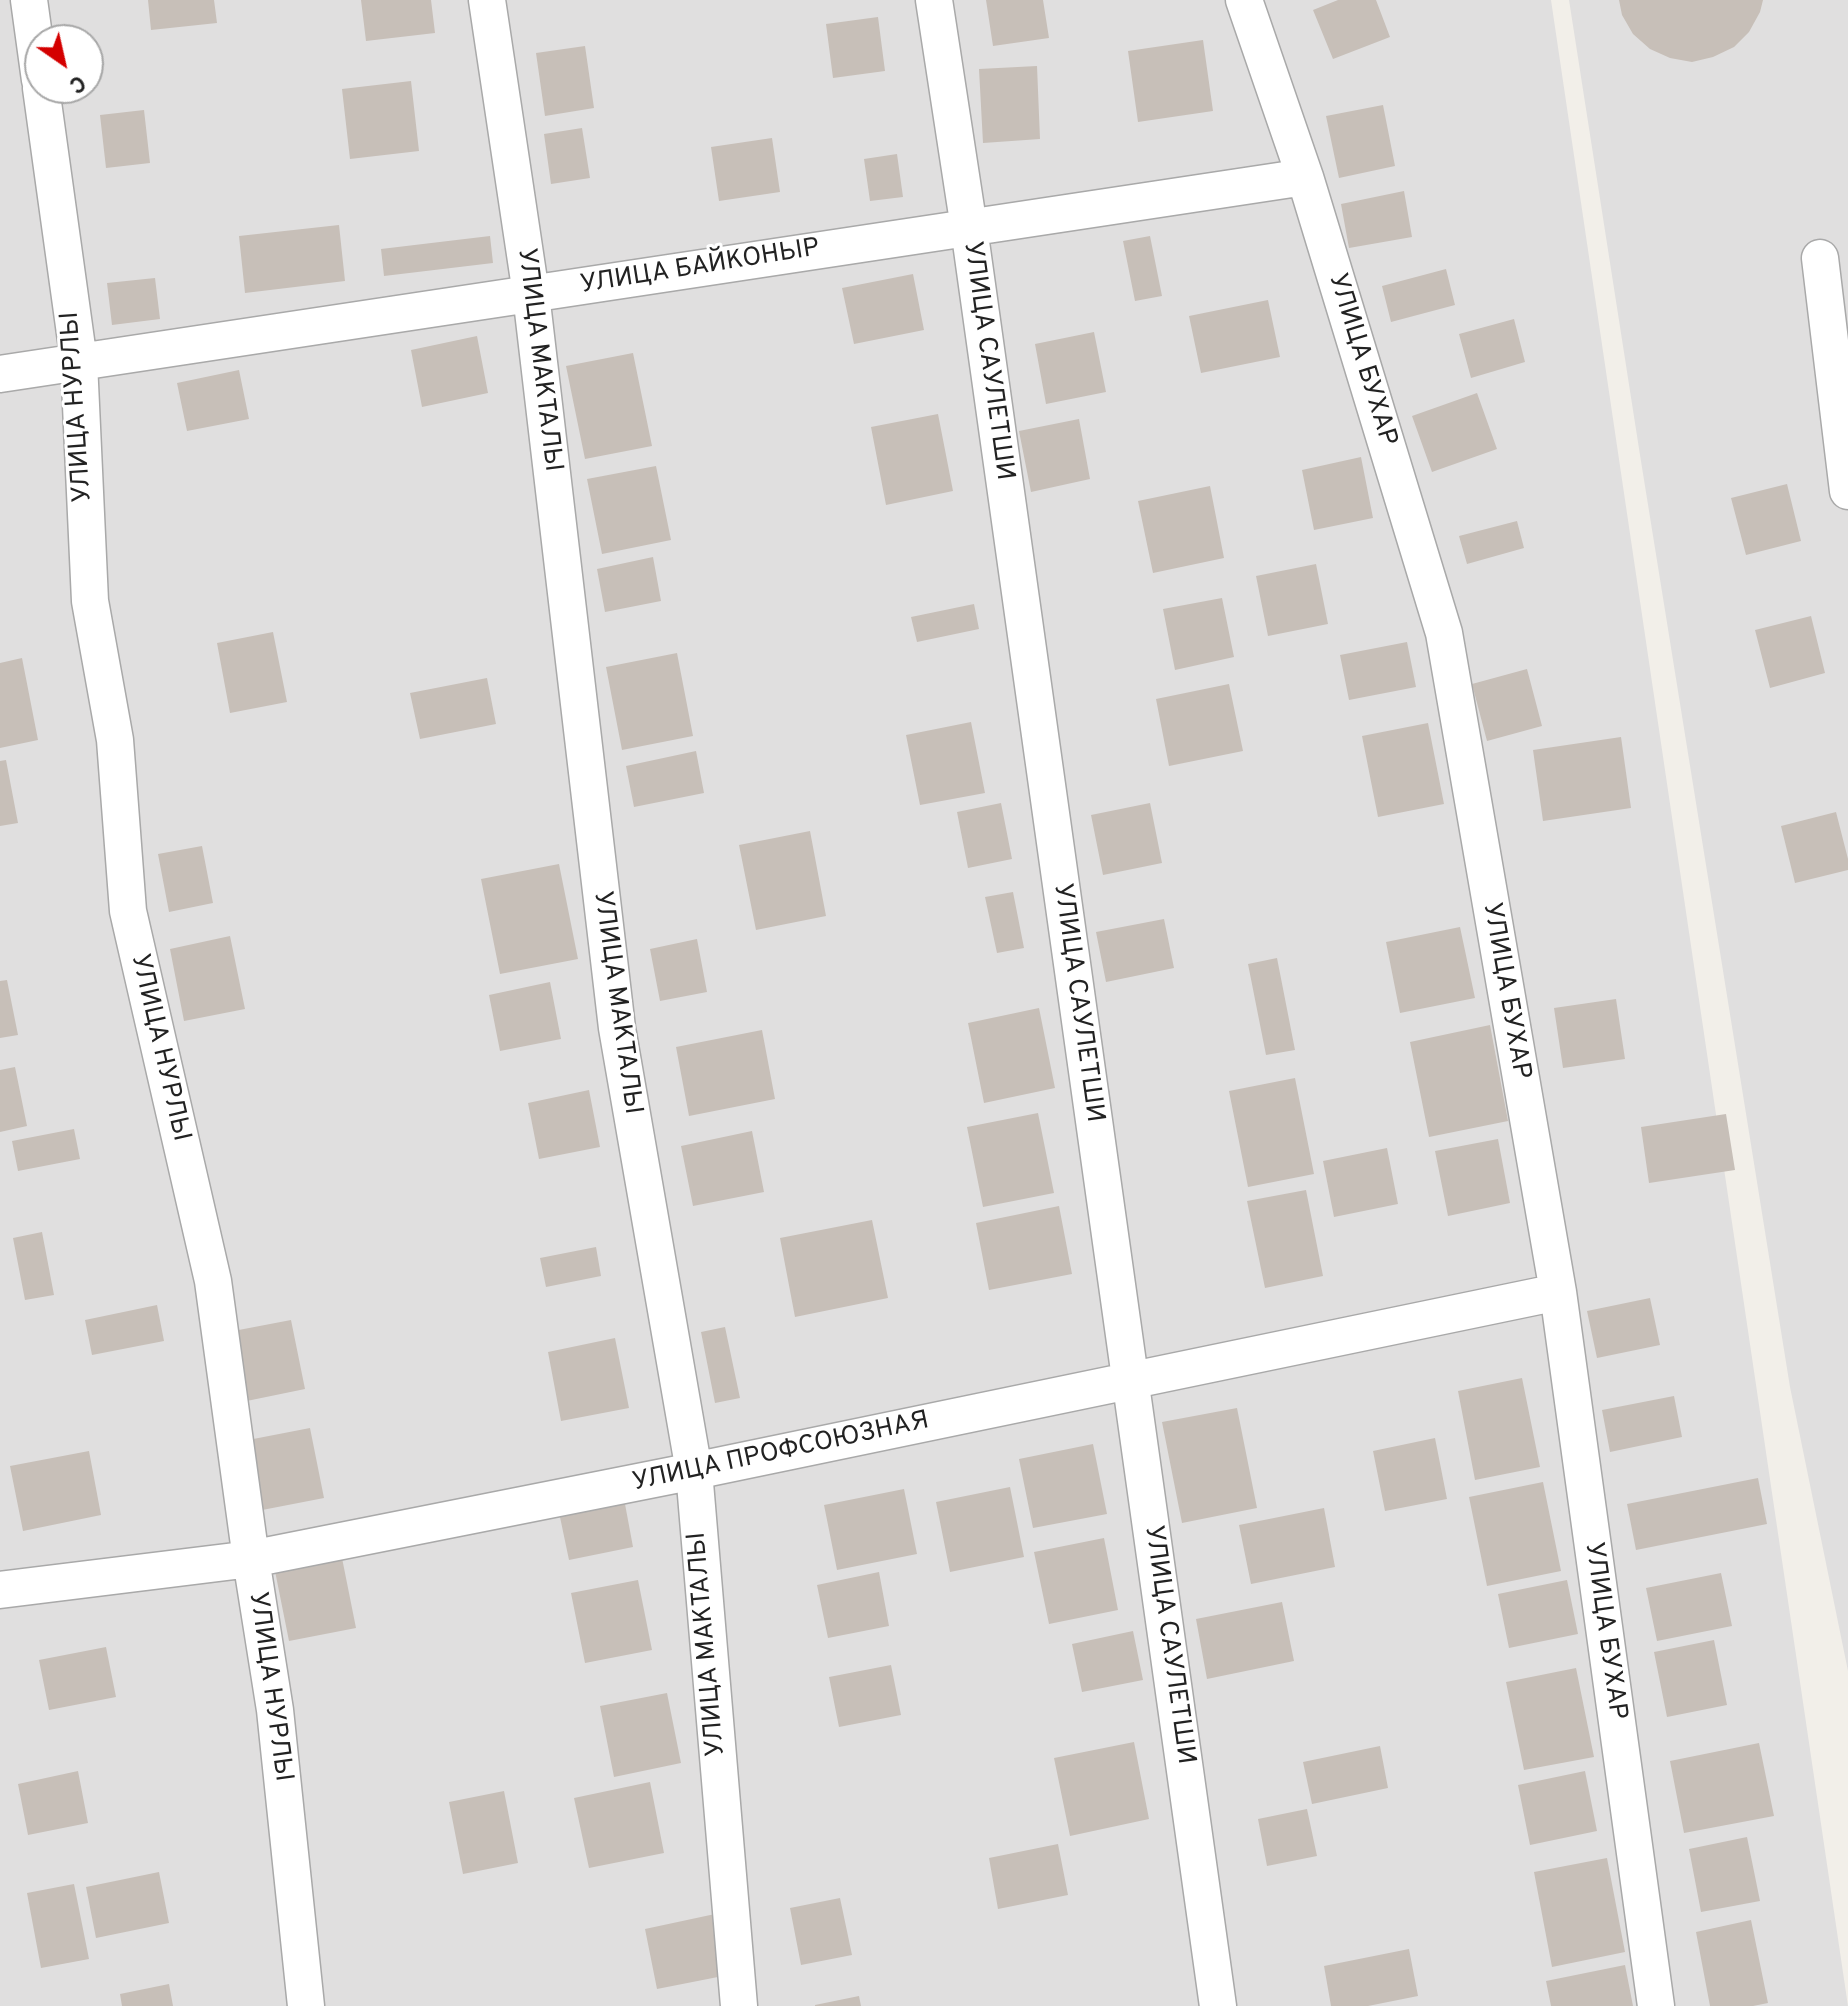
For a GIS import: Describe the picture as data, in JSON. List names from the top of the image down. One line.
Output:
{"streets":{"street":["УЛИЦА БАЙКОНЫР","УЛИЦА МАКТАЛЫ","УЛИЦА БУХАР","УЛИЦА САУЛЕТШИ","УЛИЦА НУРЛЫ","УЛИЦА ПРОФСОЮЗНАЯ"]},"crossings":[["УЛИЦА БАЙКОНЫР","УЛИЦА МАКТАЛЫ"],["УЛИЦА БАЙКОНЫР","УЛИЦА БУХАР"],["УЛИЦА БАЙКОНЫР","УЛИЦА САУЛЕТШИ"],["УЛИЦА БАЙКОНЫР","УЛИЦА НУРЛЫ"],["УЛИЦА МАКТАЛЫ","УЛИЦА ПРОФСОЮЗНАЯ"],["УЛИЦА БУХАР","УЛИЦА ПРОФСОЮЗНАЯ"],["УЛИЦА САУЛЕТШИ","УЛИЦА ПРОФСОЮЗНАЯ"],["УЛИЦА НУРЛЫ","УЛИЦА ПРОФСОЮЗНАЯ"]],"north":"bottom right"}
